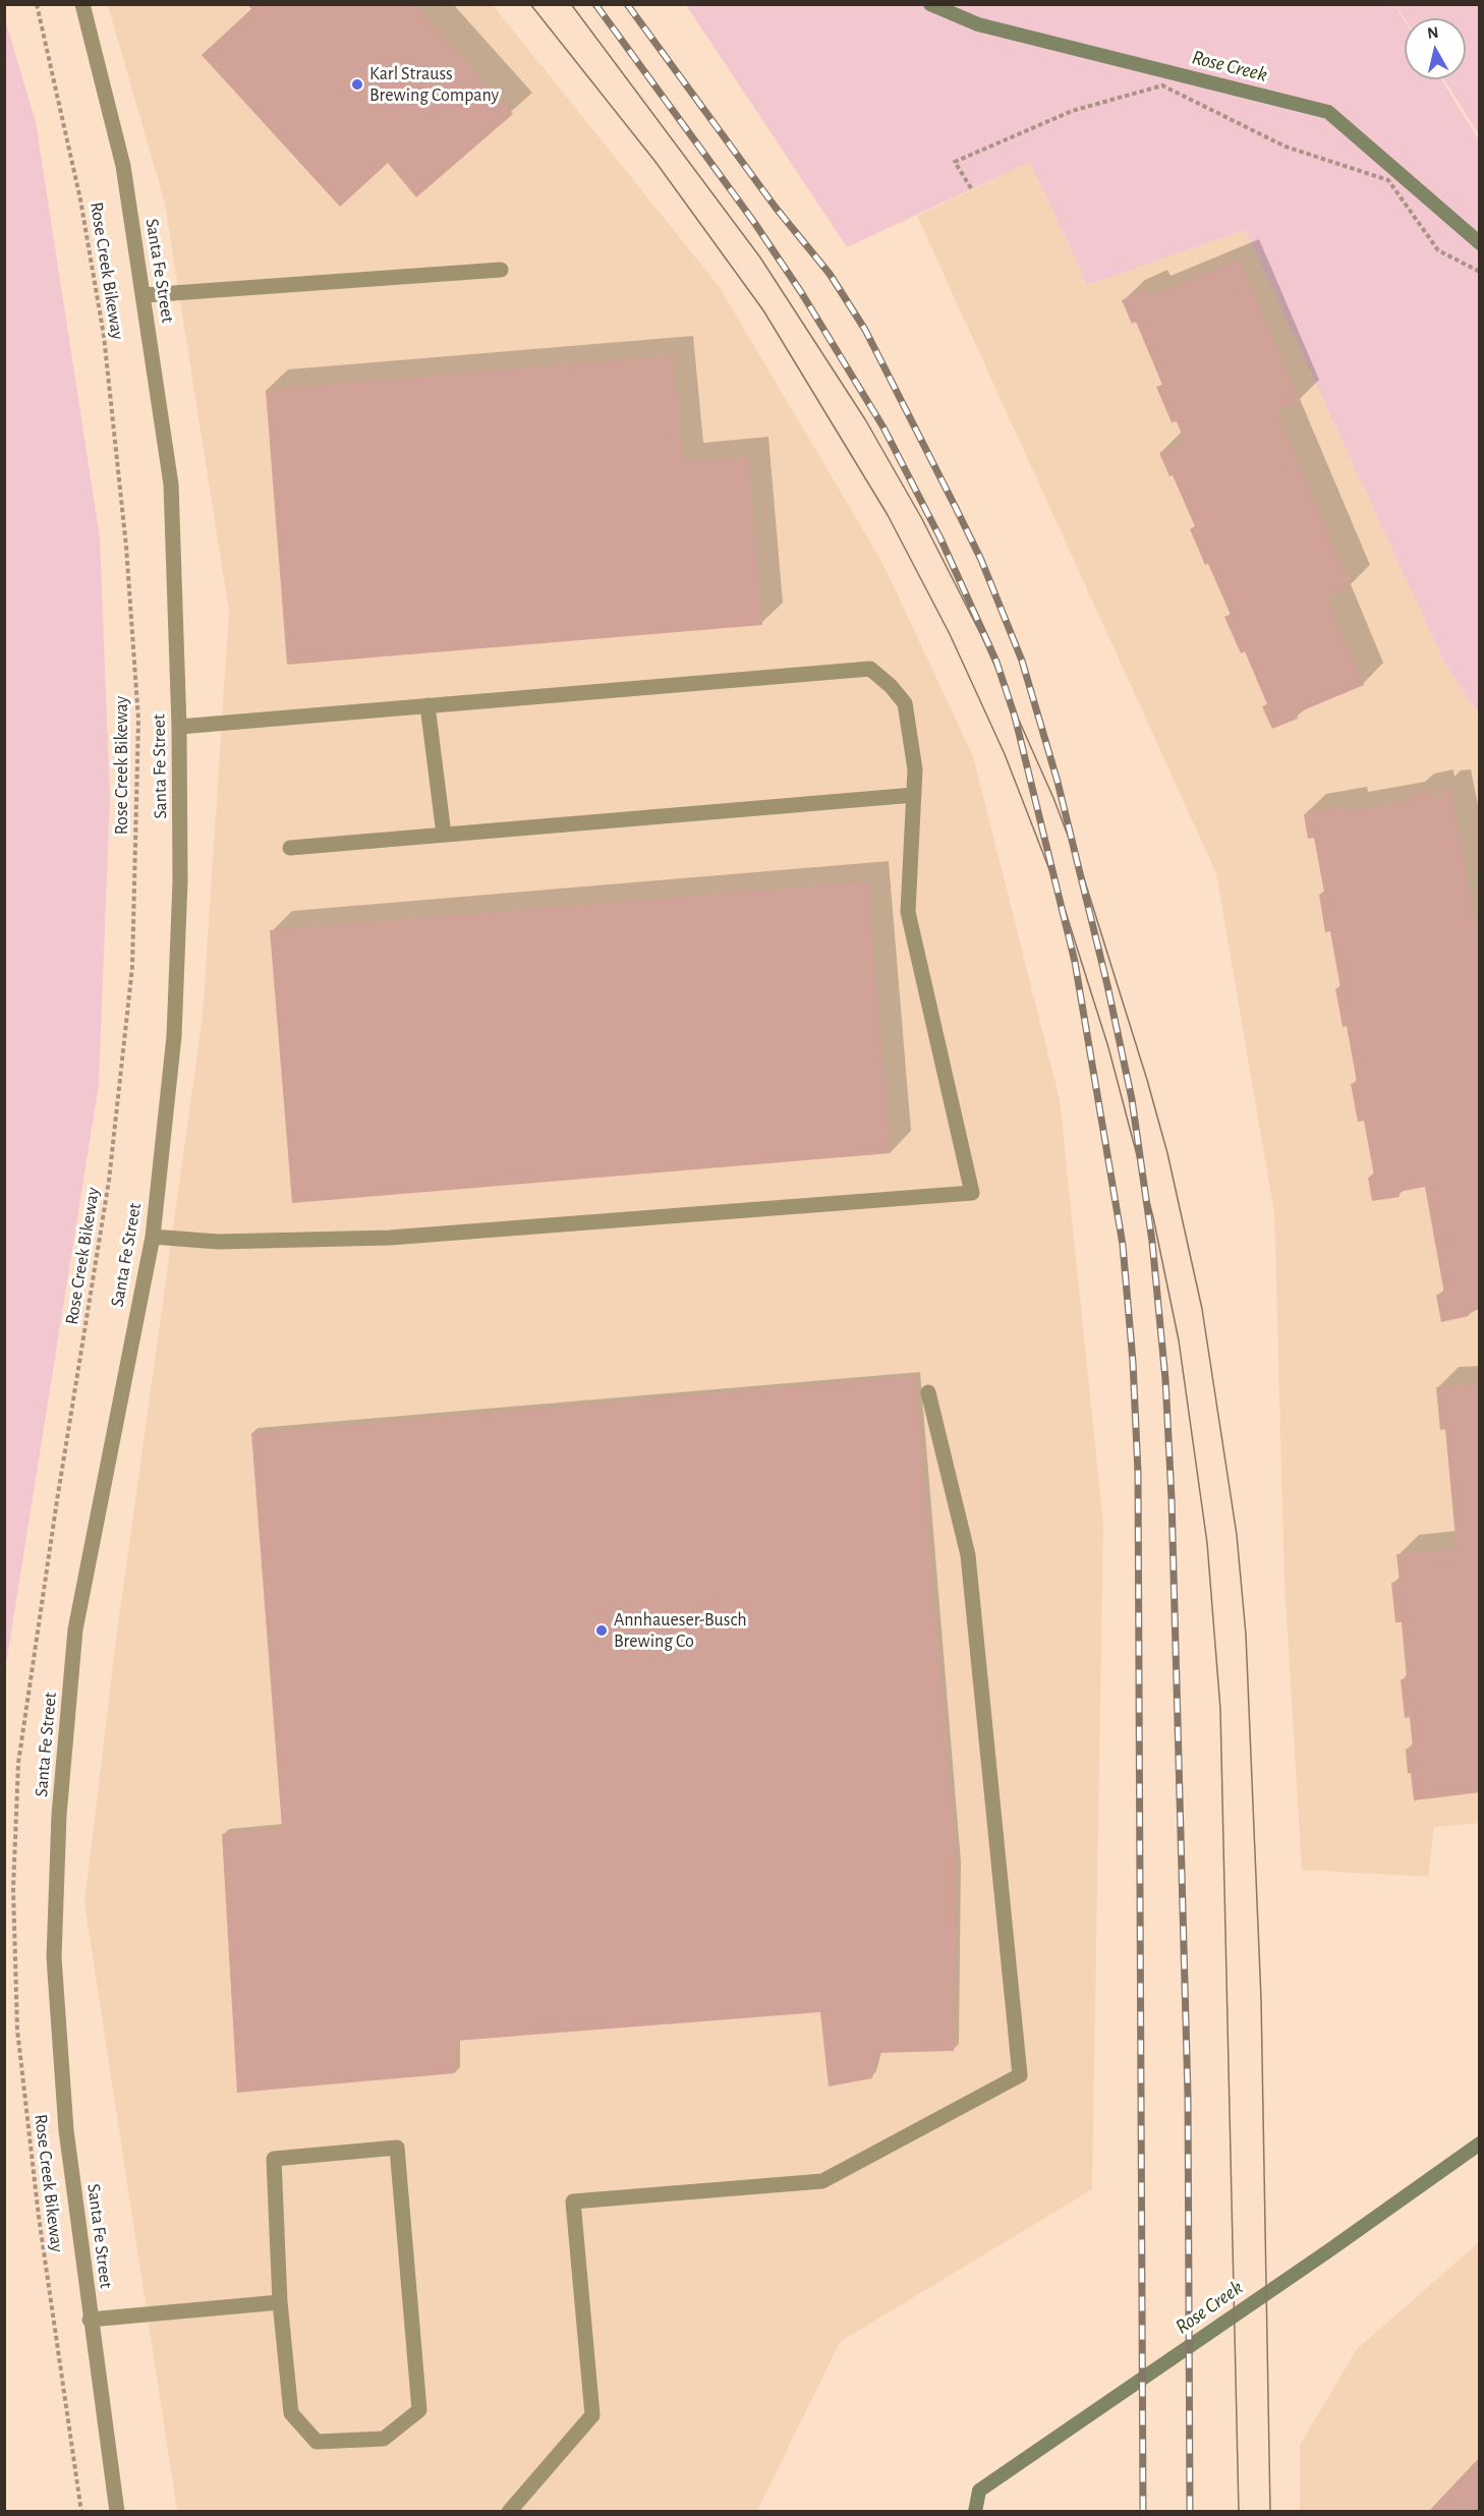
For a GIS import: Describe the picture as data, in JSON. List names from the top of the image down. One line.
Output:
{"streets":{"street":["Santa Fe Street"],"path":["Rose Creek Bikeway"]},"water":["Rose Creek"],"places":["Karl Strauss Brewing Company","Annhaueser-Busch Brewing Co"],"north":"top"}
